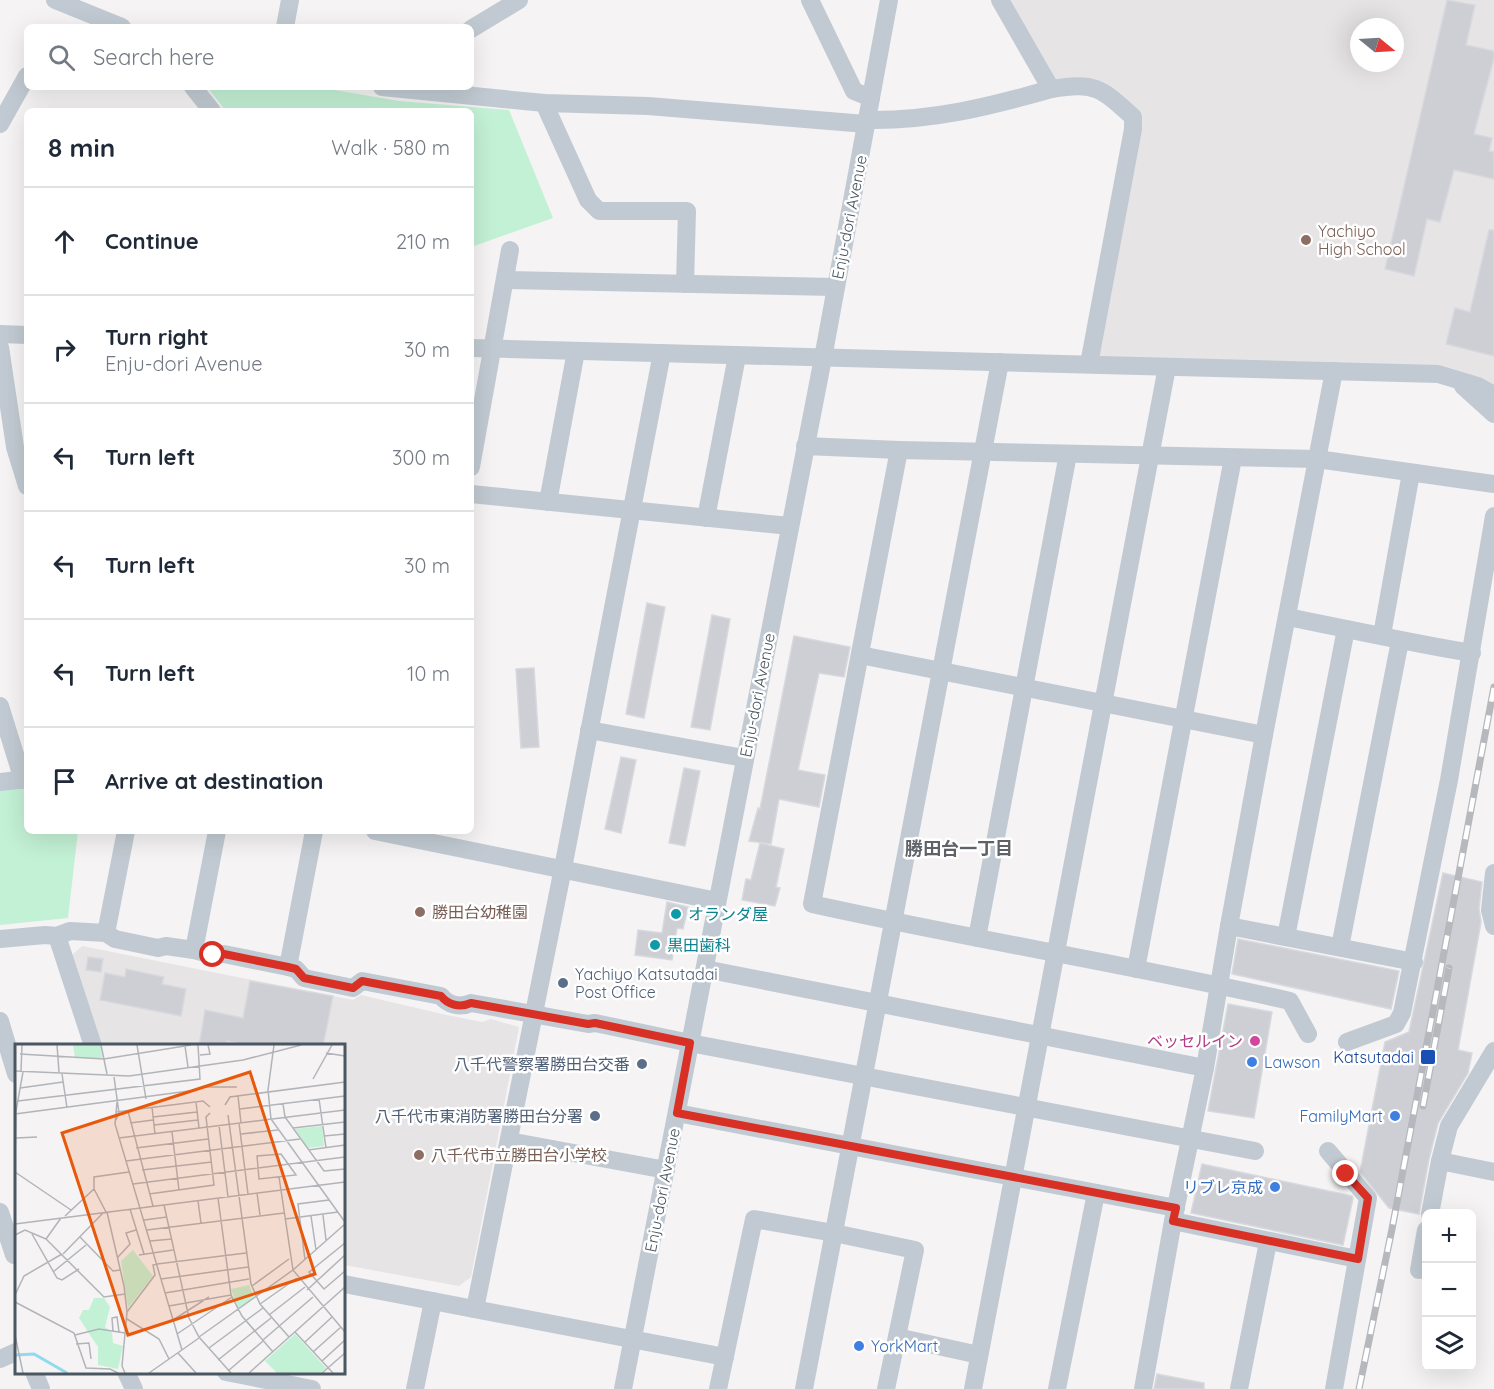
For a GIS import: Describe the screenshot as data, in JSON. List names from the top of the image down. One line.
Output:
{"streets":{"street":["Enju-dori Avenue"]},"districts":["勝田台一丁目"],"places":{"other":["Yachiyo High School","勝田台幼稚園","オランダ屋","黒田歯科","Yachiyo Katsutadai Post Office","ベッセルイン","Lawson","八千代警察署勝田台交番","八千代市東消防署勝田台分署","FamilyMart","八千代市立勝田台小学校","リブレ京成","YorkMart"],"transit":["Katsutadai"]},"north":"right","page":{"search":"Search here","heading":["8 min","Walk · 580 m"],"list":[["Continue","210 m"],["Turn right","Enju-dori Avenue","30 m"],["Turn left","300 m"],["Turn left","30 m"],["Turn left","10 m"],"Arrive at destination"],"map_buttons":["+","−"]}}
